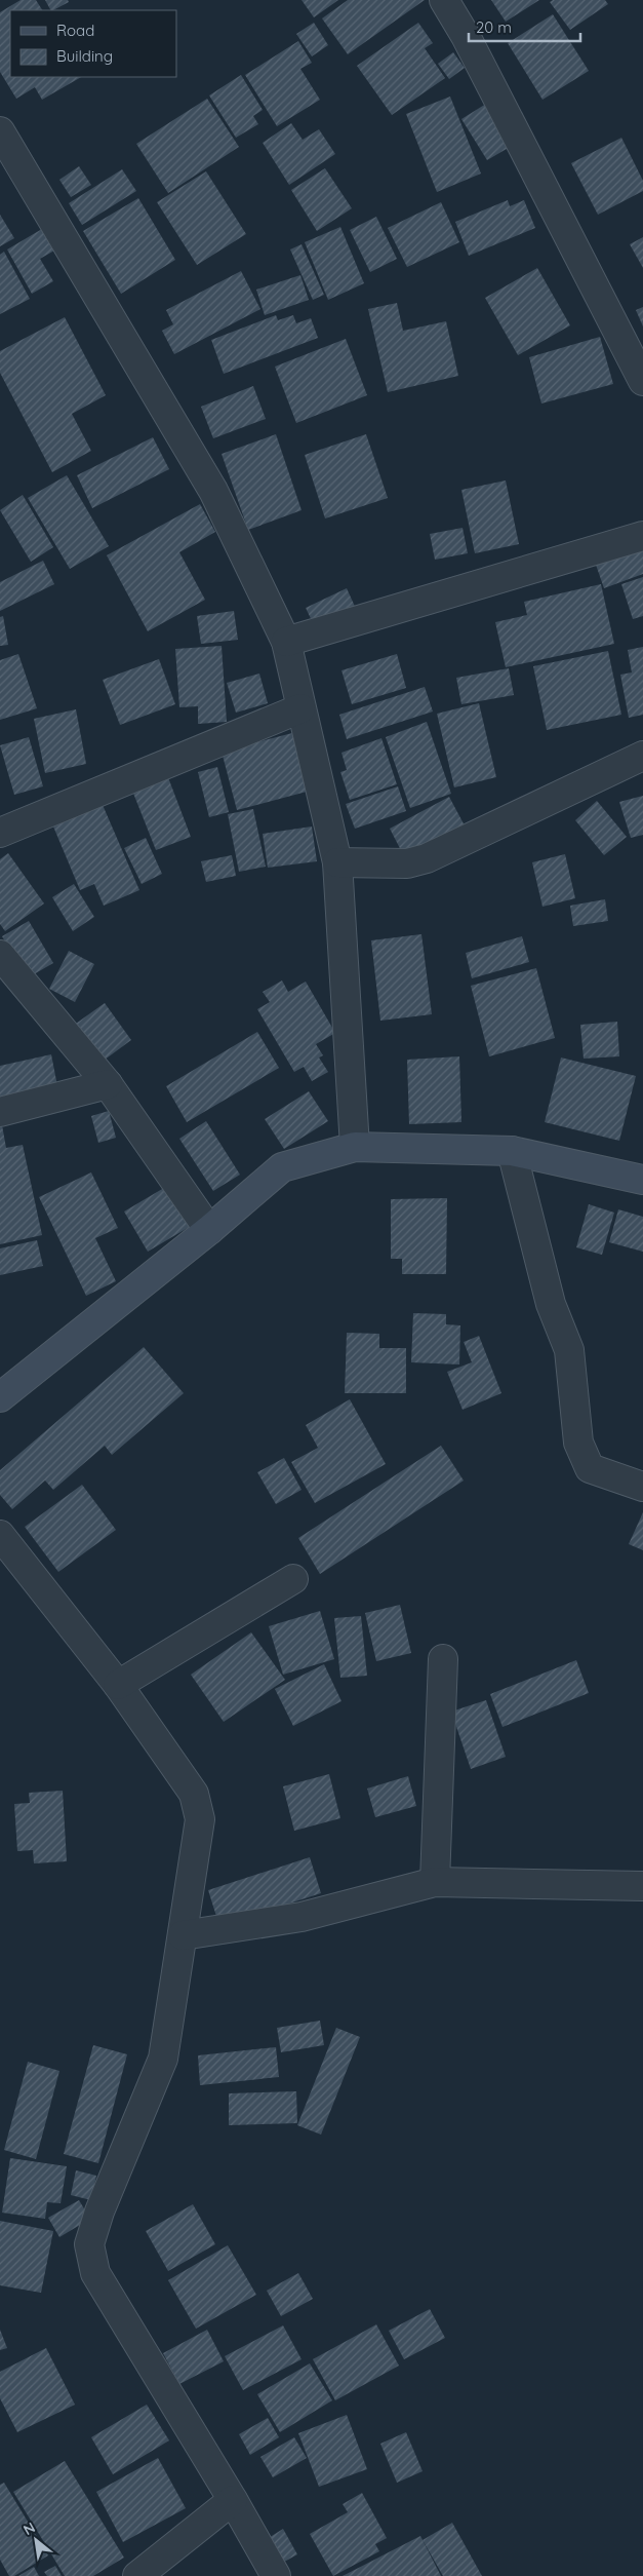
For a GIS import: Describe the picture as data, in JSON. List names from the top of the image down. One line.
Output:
{"legend":["Road","Building"],"scale_bar":"20 m","north":"top left"}
